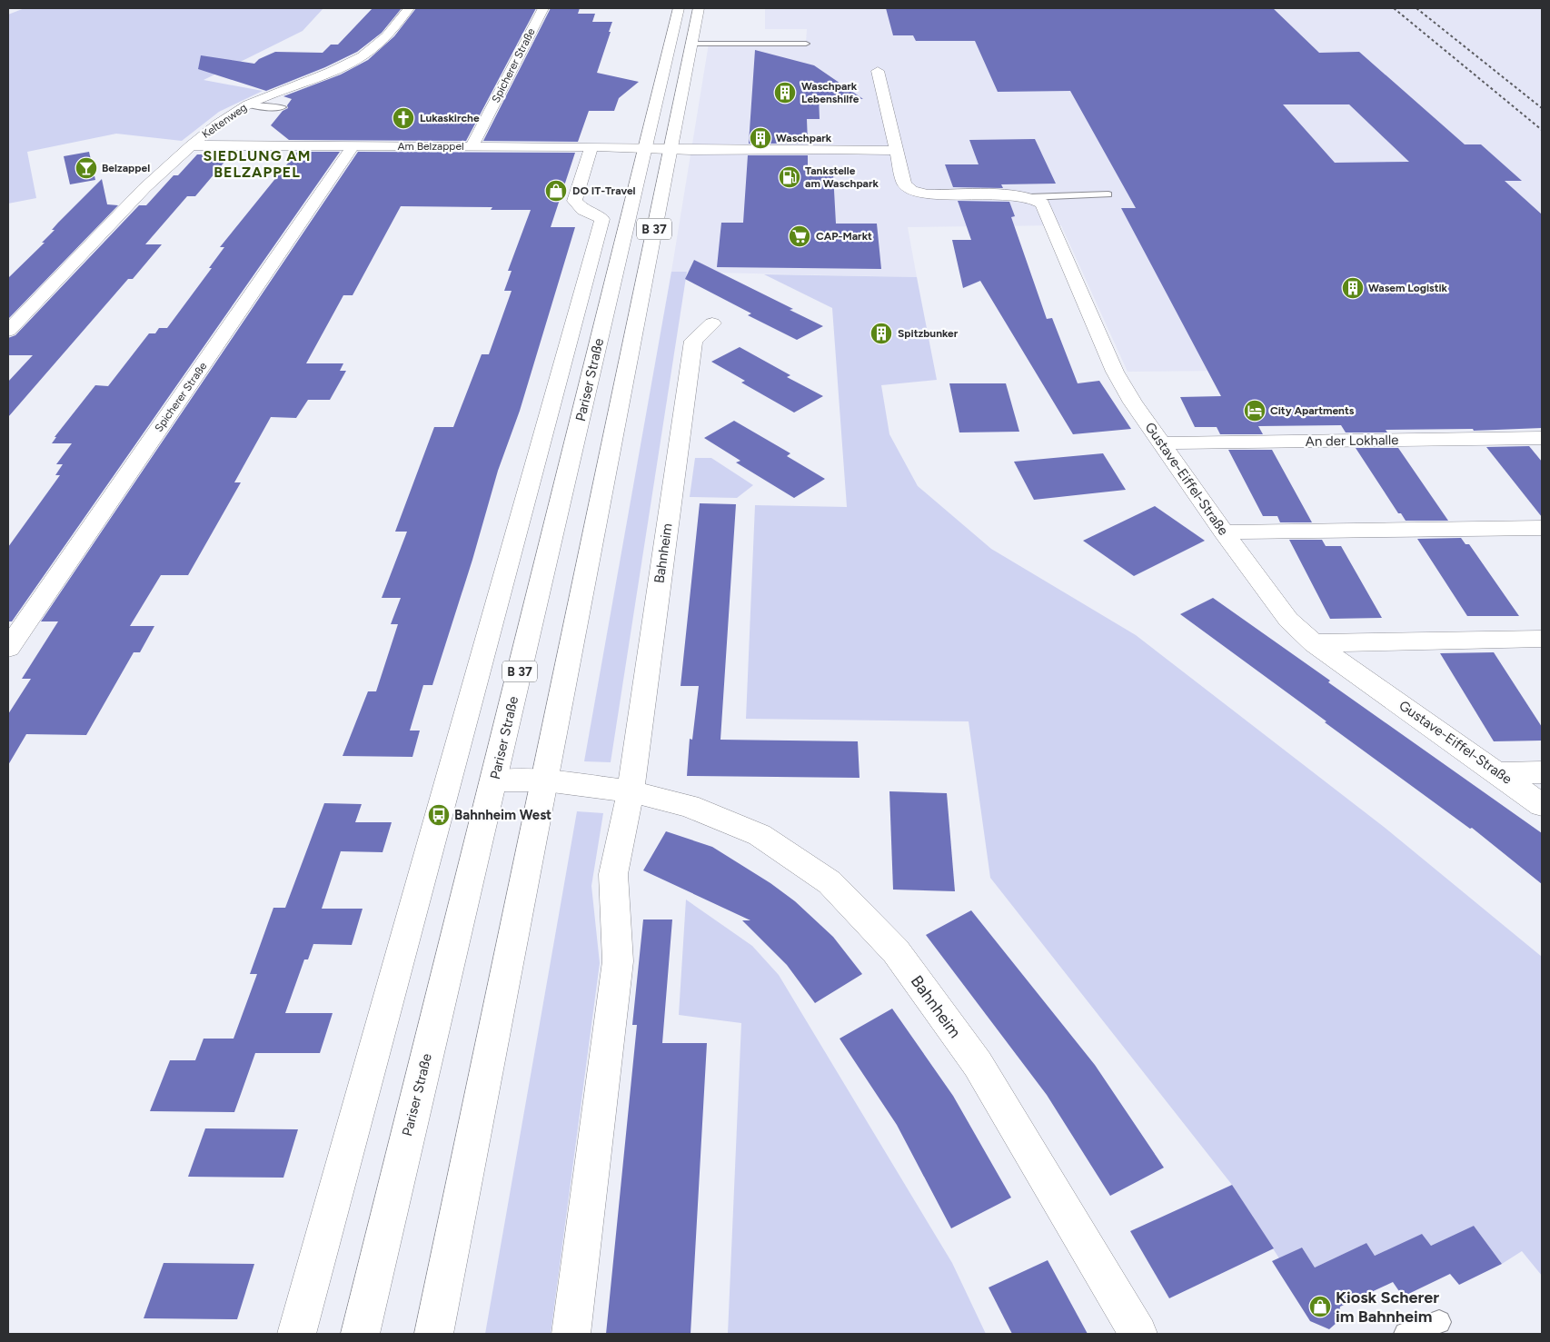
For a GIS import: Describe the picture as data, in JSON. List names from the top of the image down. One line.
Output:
{"streets":{"street":["Spicherer Straße","Keltenweg","Am Belzappel","B 37","Pariser Straße","An der Lokhalle","Gustave-Eiffel-Straße","Bahnheim"]},"crossings":[["Spicherer Straße","Am Belzappel"],["Keltenweg","Am Belzappel"],["Am Belzappel","B 37"],["Am Belzappel","Pariser Straße"],["B 37","Bahnheim"],["Pariser Straße","Bahnheim"],["An der Lokhalle","Gustave-Eiffel-Straße"]],"districts":["SIEDLUNG AM BELZAPPEL"],"places":{"building":["Waschpark Lebenshilfe","Waschpark","Wasem Logistik","Spitzbunker"],"church":["Lukaskirche"],"bar":["Belzappel"],"fuel station":["Tankstelle am Waschpark"],"shop":["DO IT-Travel","Kiosk Scherer im Bahnheim"],"supermarket":["CAP-Markt"],"hotel":["City Apartments"],"bus stop":["Bahnheim West"]}}
